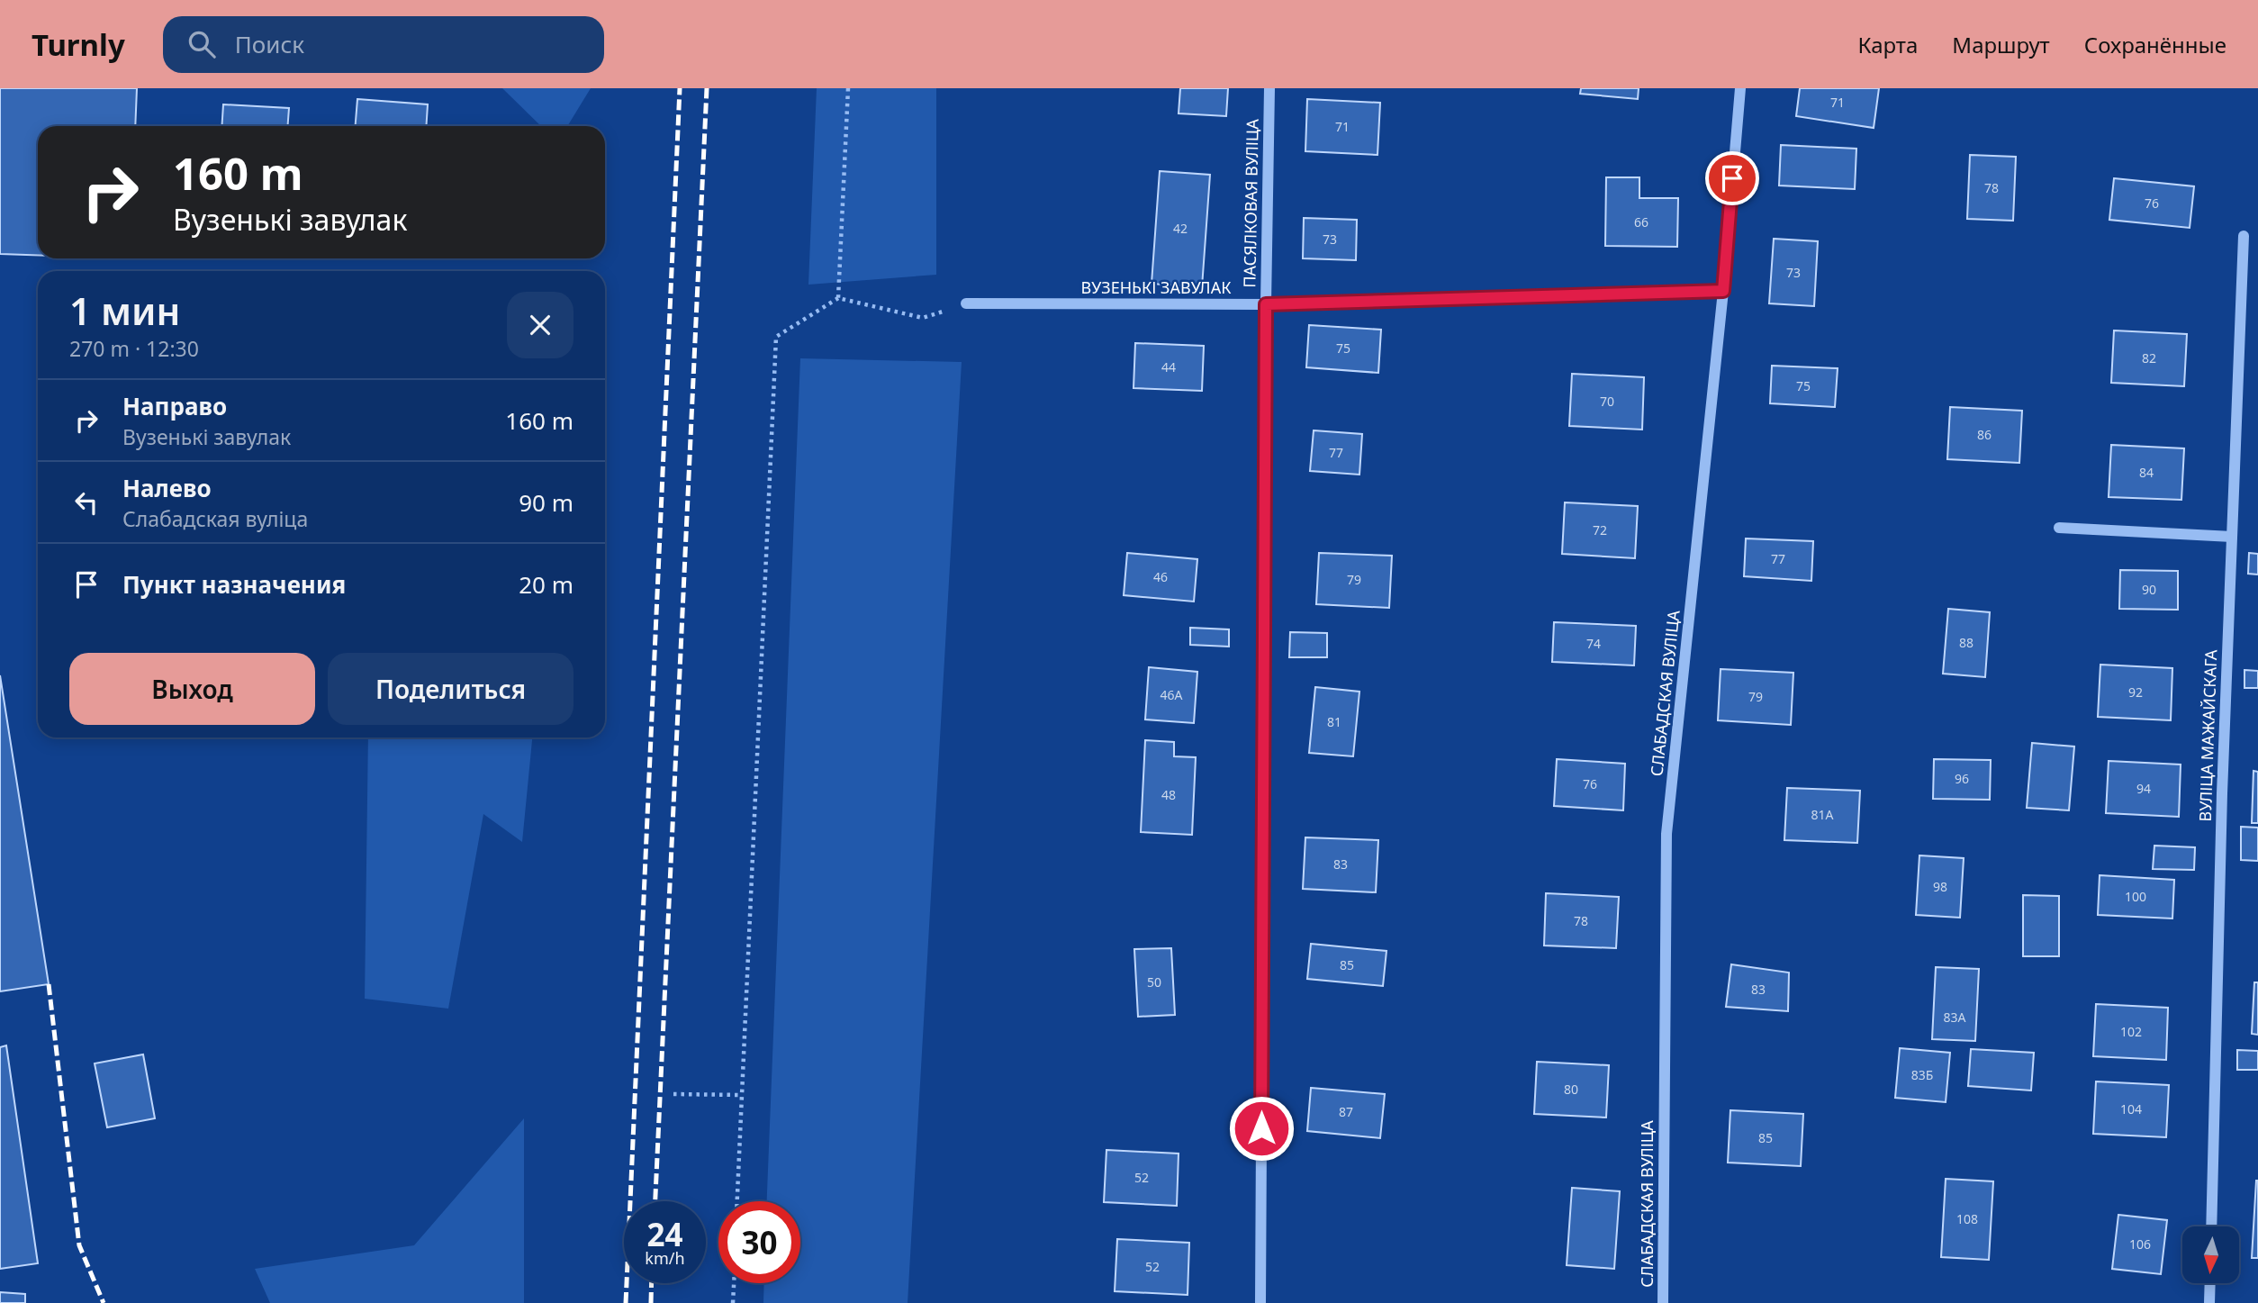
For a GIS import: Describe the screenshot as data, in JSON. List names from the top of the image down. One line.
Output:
{"streets":{"street":["ПАСЯЛКОВАЯ ВУЛІЦА","ВУЗЕНЬКІ ЗАВУЛАК","СЛАБАДСКАЯ ВУЛІЦА","ВУЛІЦА МАЖАЙСКАГА"]},"crossings":[["ПАСЯЛКОВАЯ ВУЛІЦА","ВУЗЕНЬКІ ЗАВУЛАК"],["ВУЗЕНЬКІ ЗАВУЛАК","СЛАБАДСКАЯ ВУЛІЦА"]],"house_numbers":["71","71","78","76","66","42","73","73","75","82","44","75","70","86","77","84","72","77","46","79","90","88","74","92","46А","79","81","96","76","94","48","81А","83","98","100","78","85","50","83","83А","102","83Б","80","104","87","85","52","108","106","52"],"north":"bottom","page":{"header":"Turnly","search":"Поиск","nav":["Карта","Маршрут","Сохранённые"],"turn":["160 m","Вузенькі завулак"],"heading":["1 мин","270 m · 12:30"],"list":[{"name":"Направо","note":"Вузенькі завулак","value":"160 m"},{"name":"Налево","note":"Слабадская вуліца","value":"90 m"},{"name":"Пункт назначения","value":"20 m"}],"buttons":["Выход","Поделиться"],"speed":"24 km/h","limit":"30"}}
